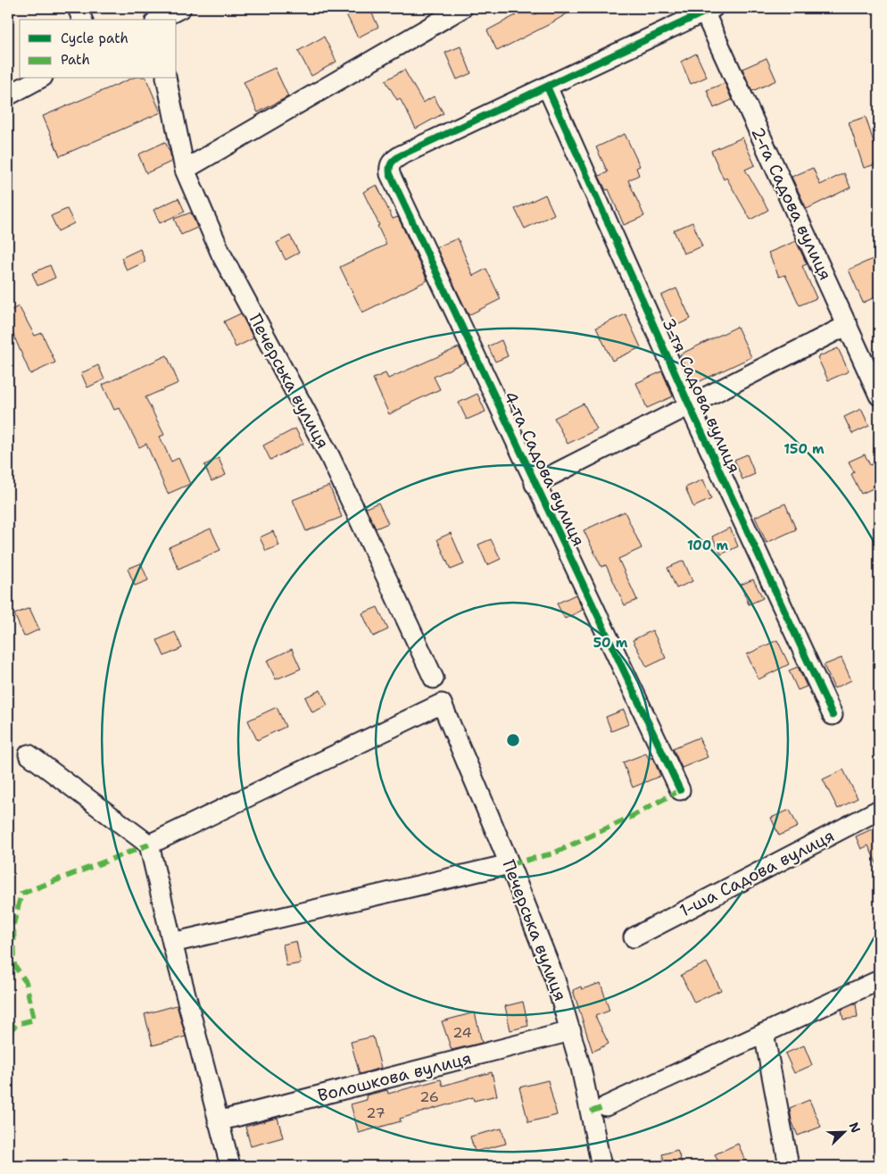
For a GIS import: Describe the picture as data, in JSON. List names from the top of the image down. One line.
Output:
{"streets":{"street":["2-га Садова вулиця","Печерська вулиця","3-тя Садова вулиця","4-та Садова вулиця","1-ша Садова вулиця","Волошкова вулиця"]},"crossings":[["Печерська вулиця","Волошкова вулиця"],["3-тя Садова вулиця","4-та Садова вулиця"]],"house_numbers":["24","26","27"],"legend":["Cycle path","Path"],"north":"top right","rings":["150 m","100 m","50 m"]}
